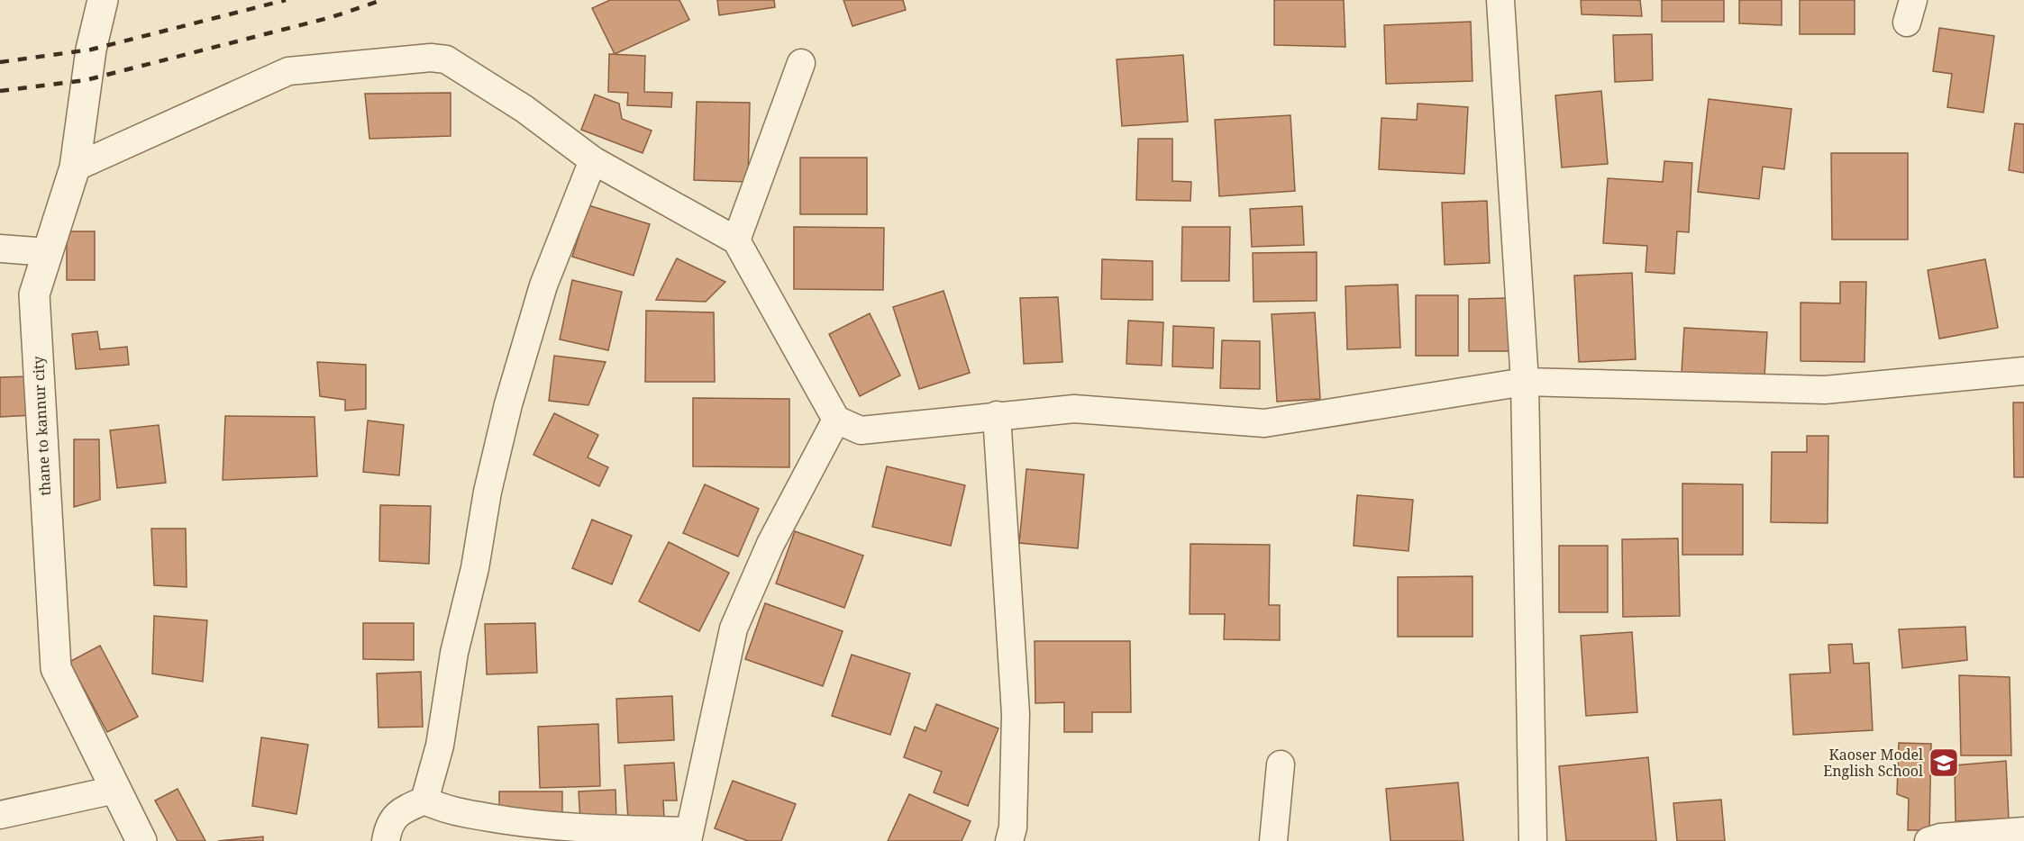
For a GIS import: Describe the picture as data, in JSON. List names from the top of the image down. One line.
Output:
{"streets":{"street":["thane to kannur city"]},"places":{"school or university":["Kaoser Model English School"]}}
